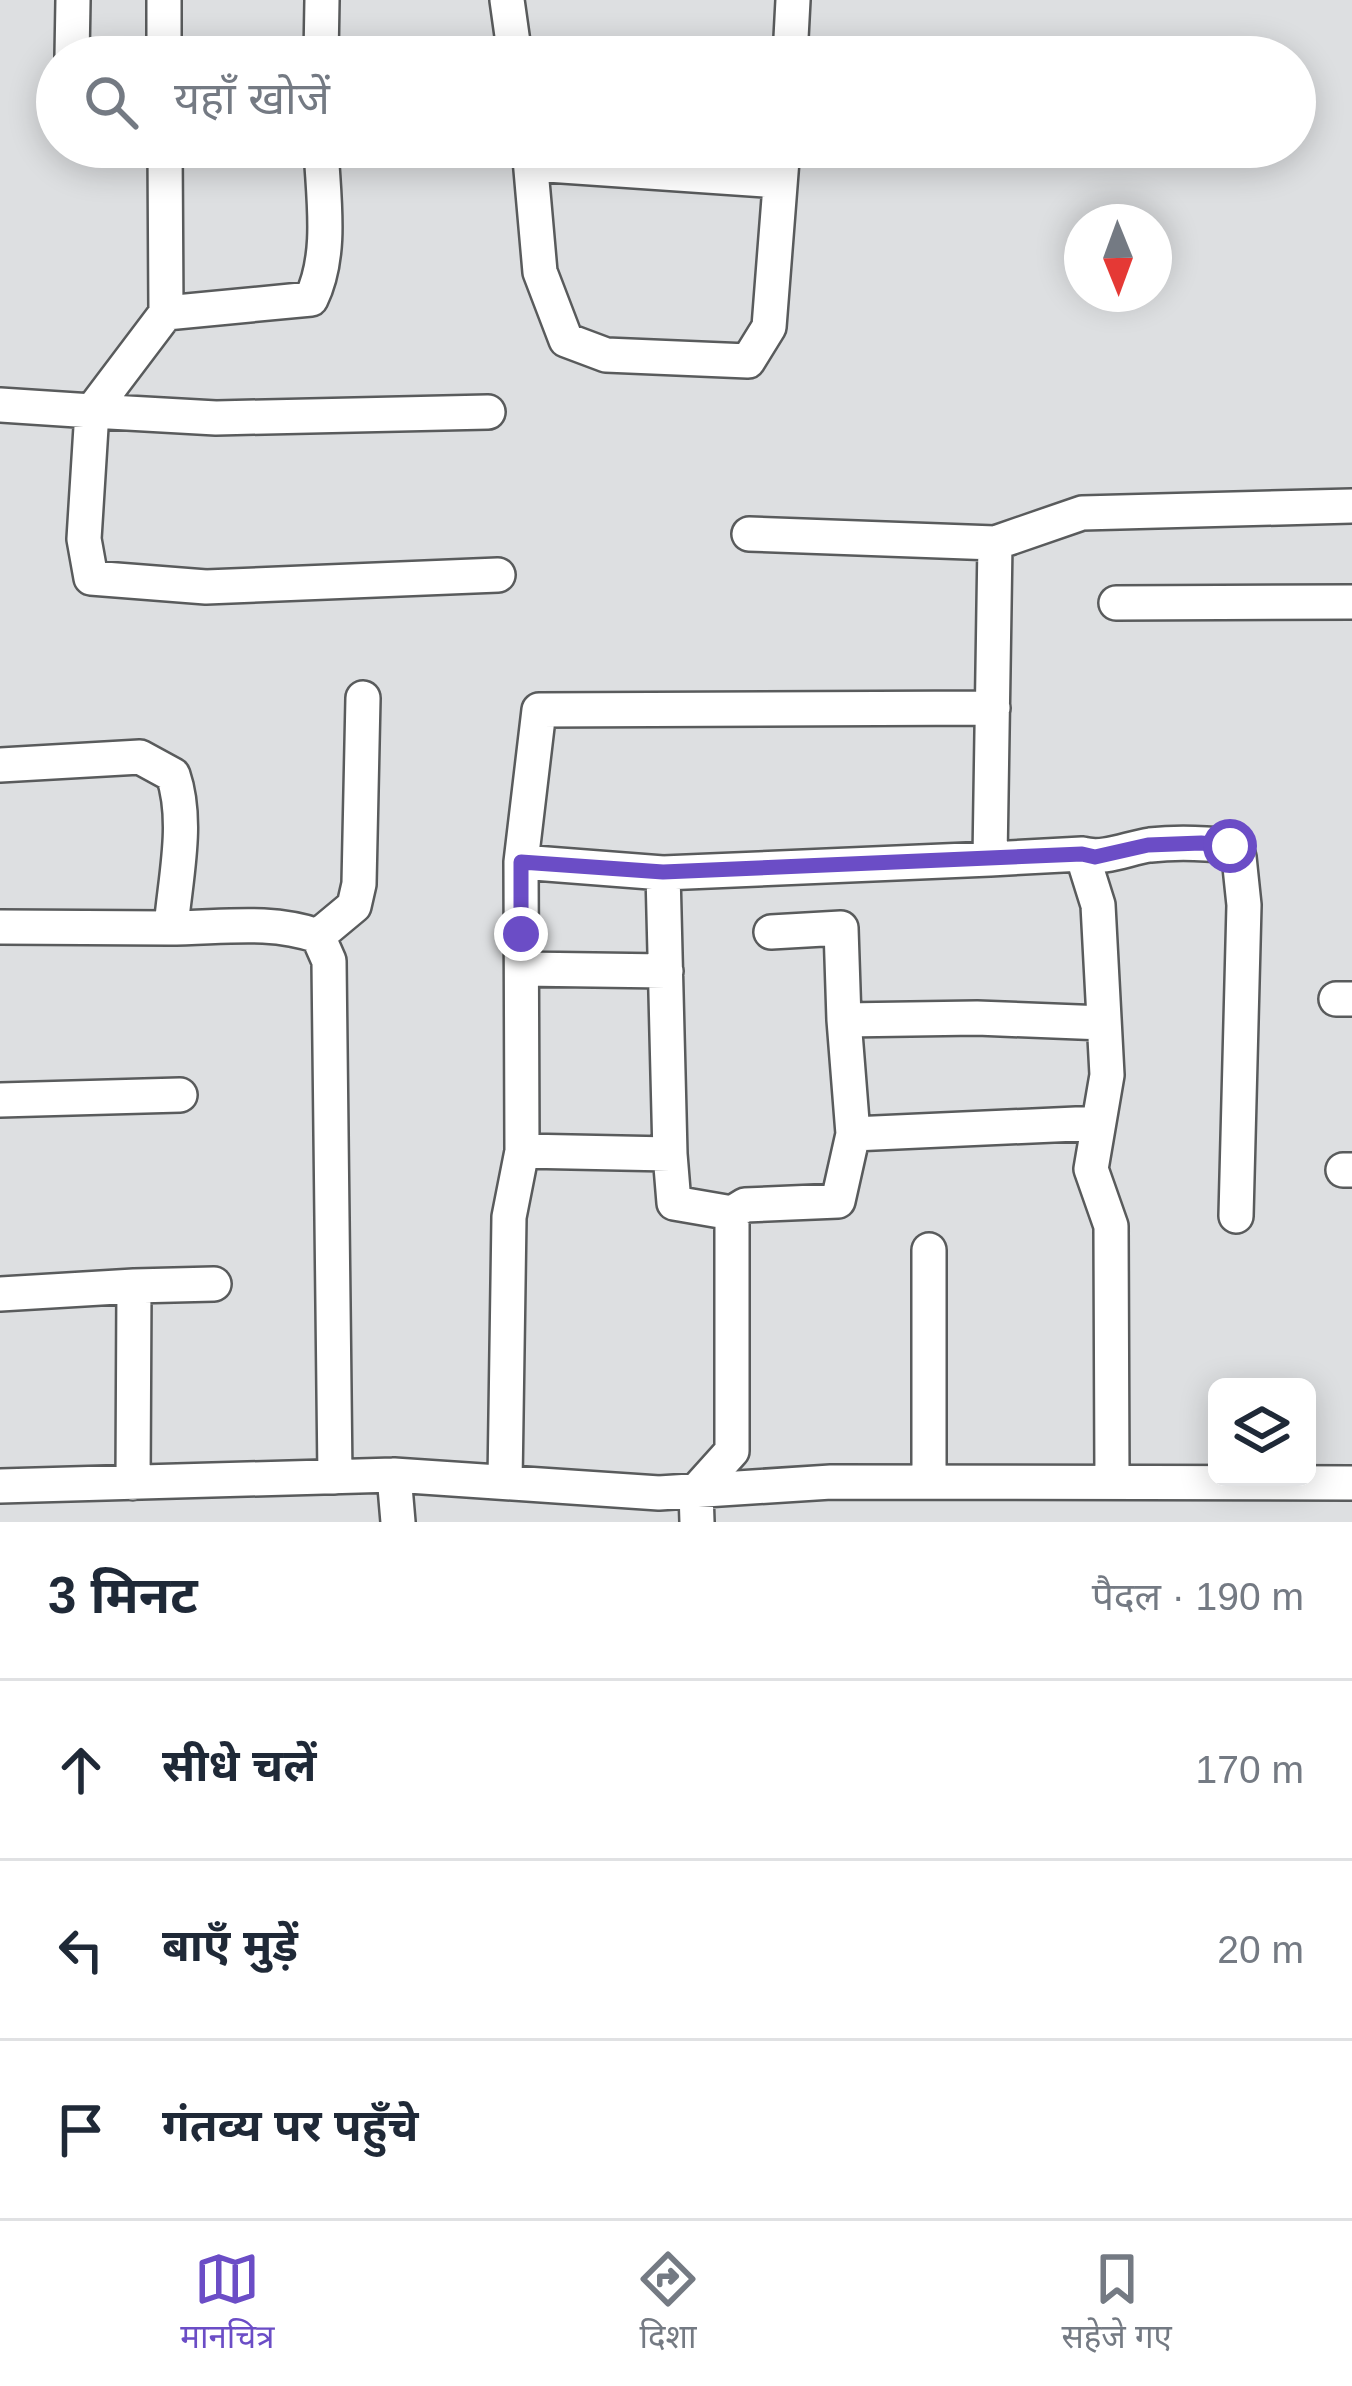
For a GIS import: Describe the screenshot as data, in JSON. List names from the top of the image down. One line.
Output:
{"north":"bottom","page":{"search":"यहाँ खोजें","heading":["3 मिनट","पैदल · 190 m"],"list":[["सीधे चलें","170 m"],["बाएँ मुड़ें","20 m"],"गंतव्य पर पहुँचे"],"nav":["मानचित्र","दिशा","सहेजे गए"]}}
